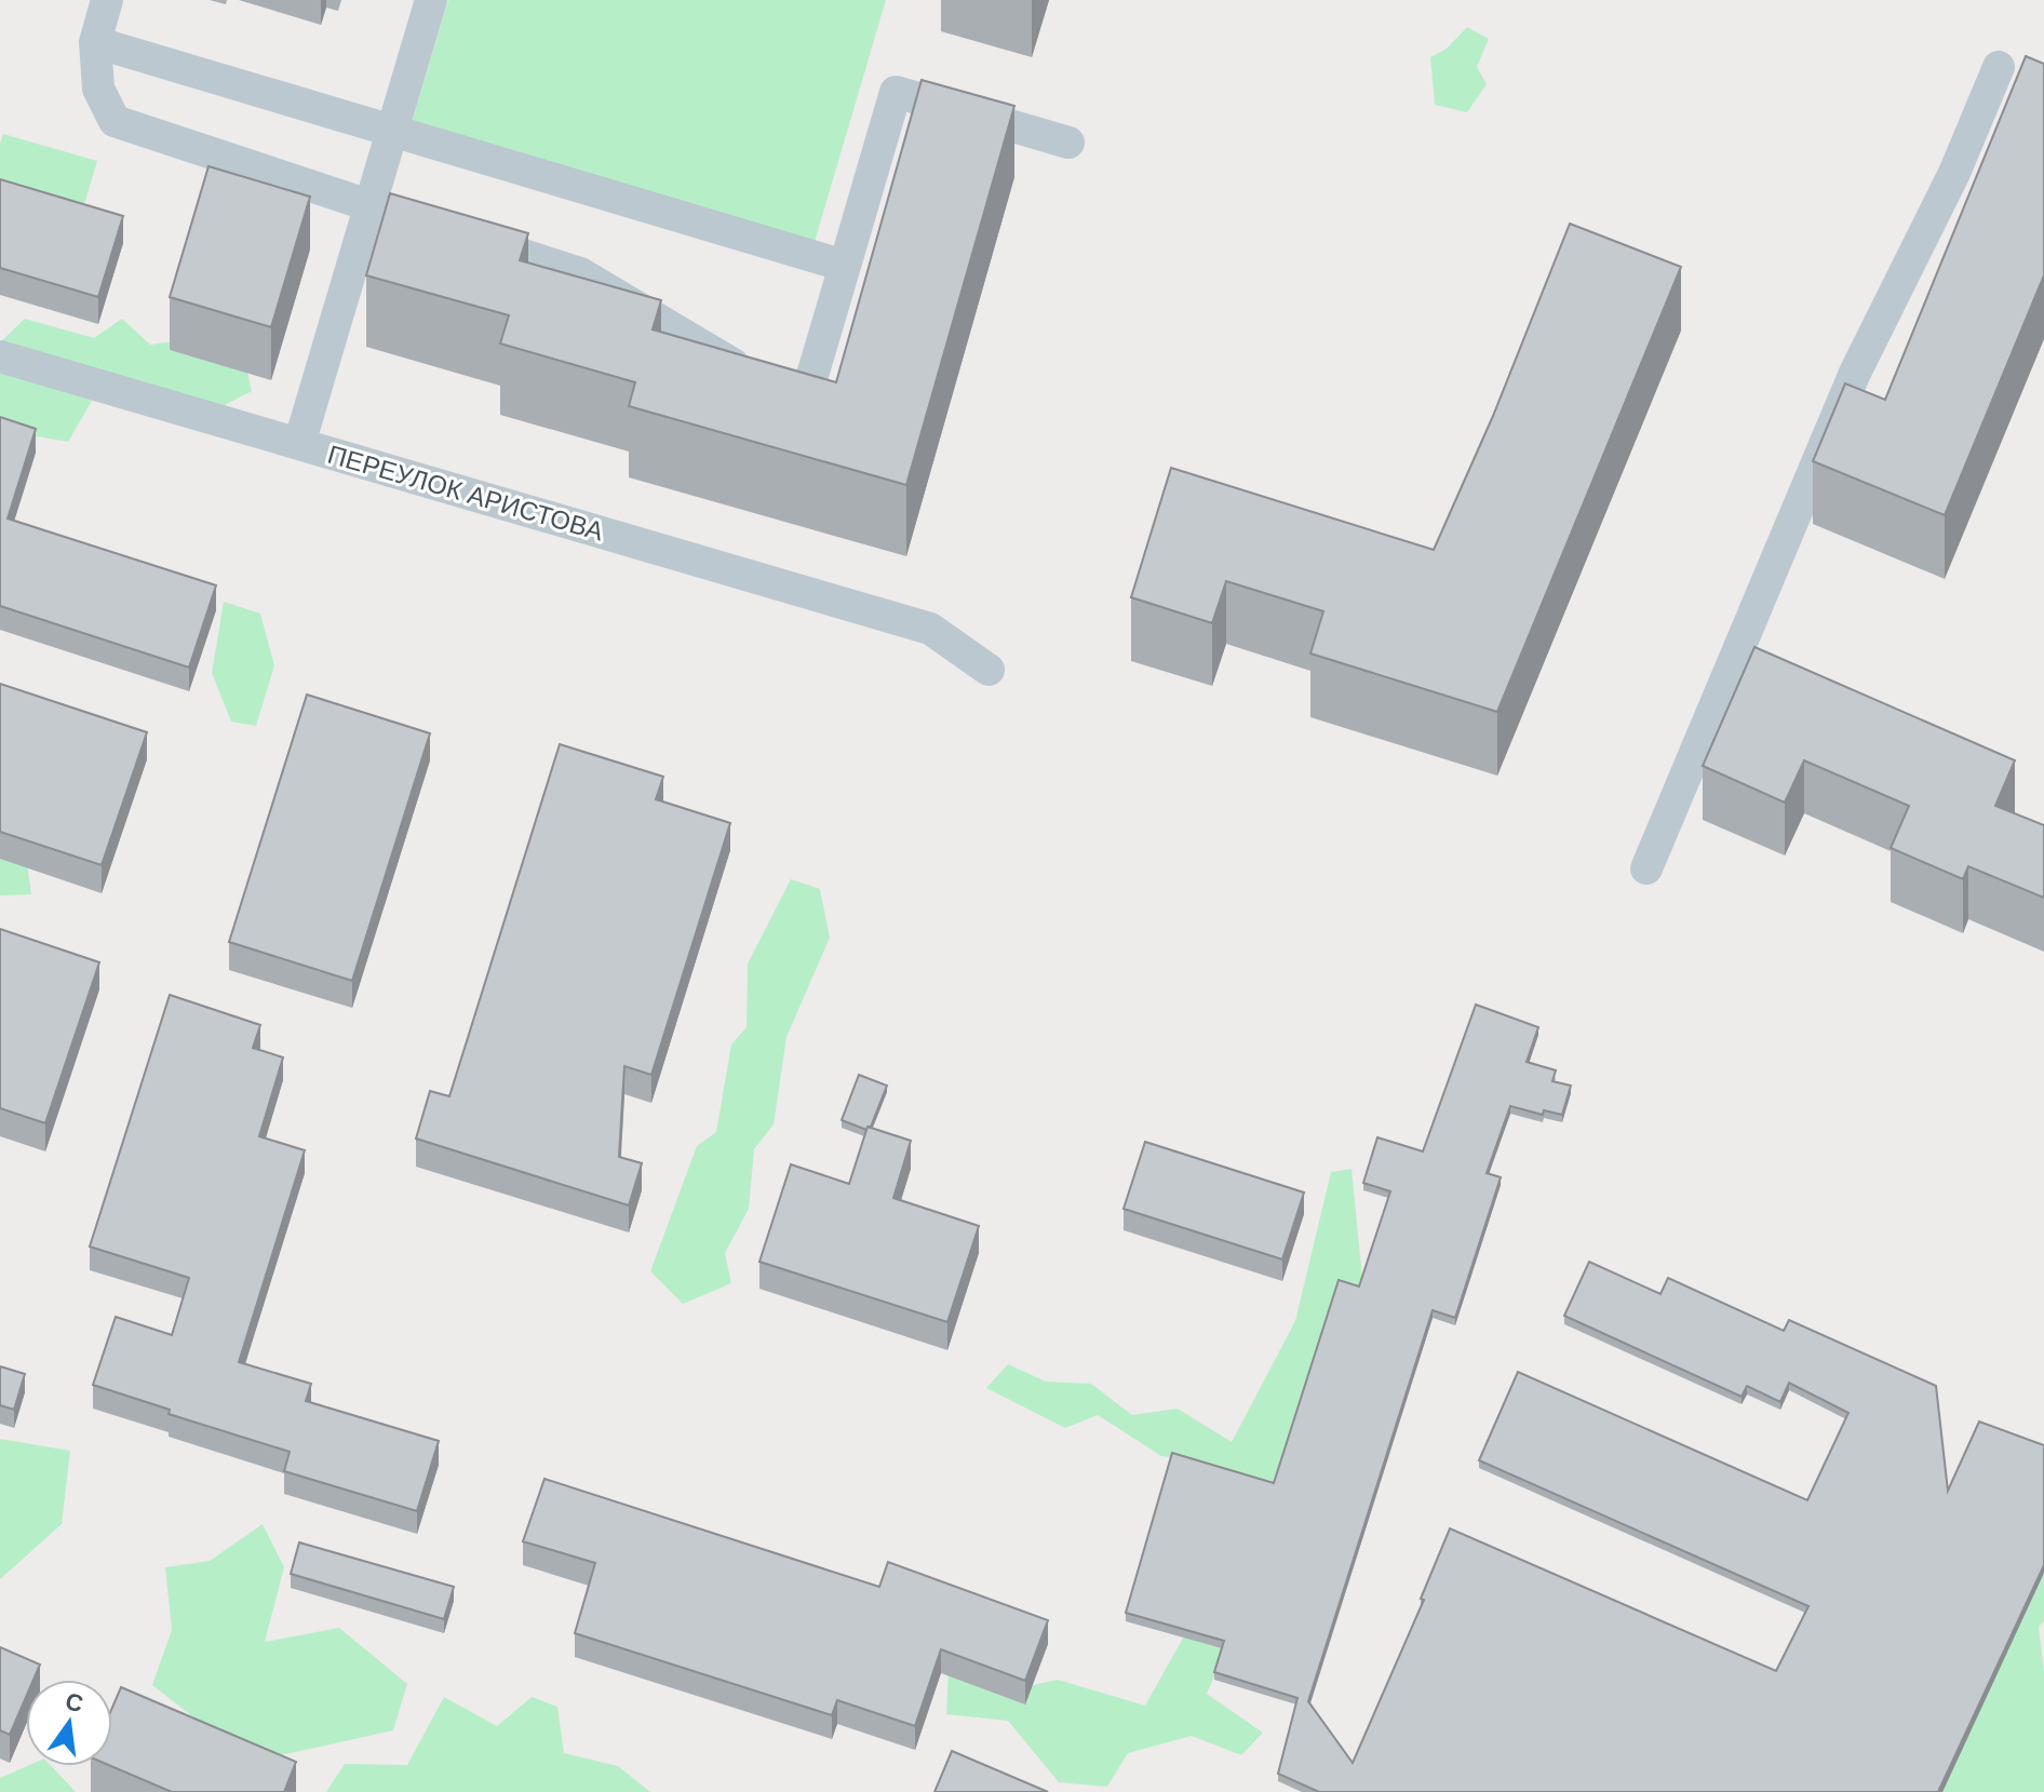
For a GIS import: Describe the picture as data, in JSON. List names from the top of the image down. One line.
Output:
{"streets":{"street":["ПЕРЕУЛОК АРИСТОВА"]},"north":"top"}
